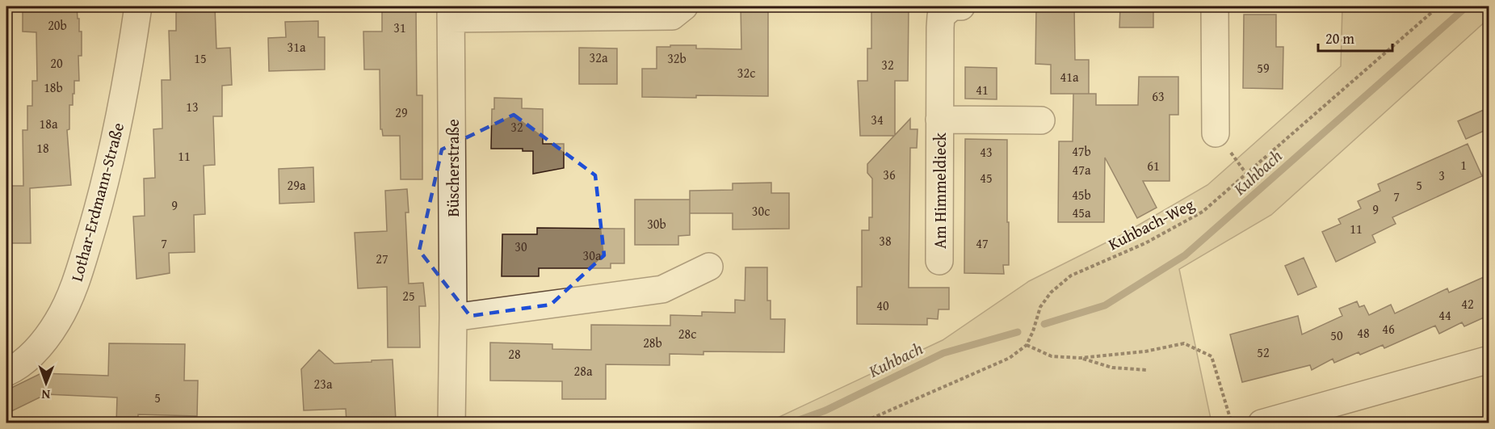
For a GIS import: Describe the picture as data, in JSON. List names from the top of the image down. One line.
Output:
{"streets":{"street":["Büscherstraße","Am Himmeldieck","Lothar-Erdmann-Straße"],"path":["Kuhbach-Weg"]},"water":["Kuhbach"],"house_numbers":["20b","31","31a","32a","15","32b","20","32","59","32c","41a","18b","41","63","13","29","34","18a","32","18","47b","43","11","1","61","47a","36","3","45","29a","5","45b","7","9","9","30c","45a","30b","11","38","7","47","30","30a","27","25","42","40","44","46","48","28c","50","28b","52","28","28a","23a","5"],"scale_bar":"20 m","north":"bottom"}
